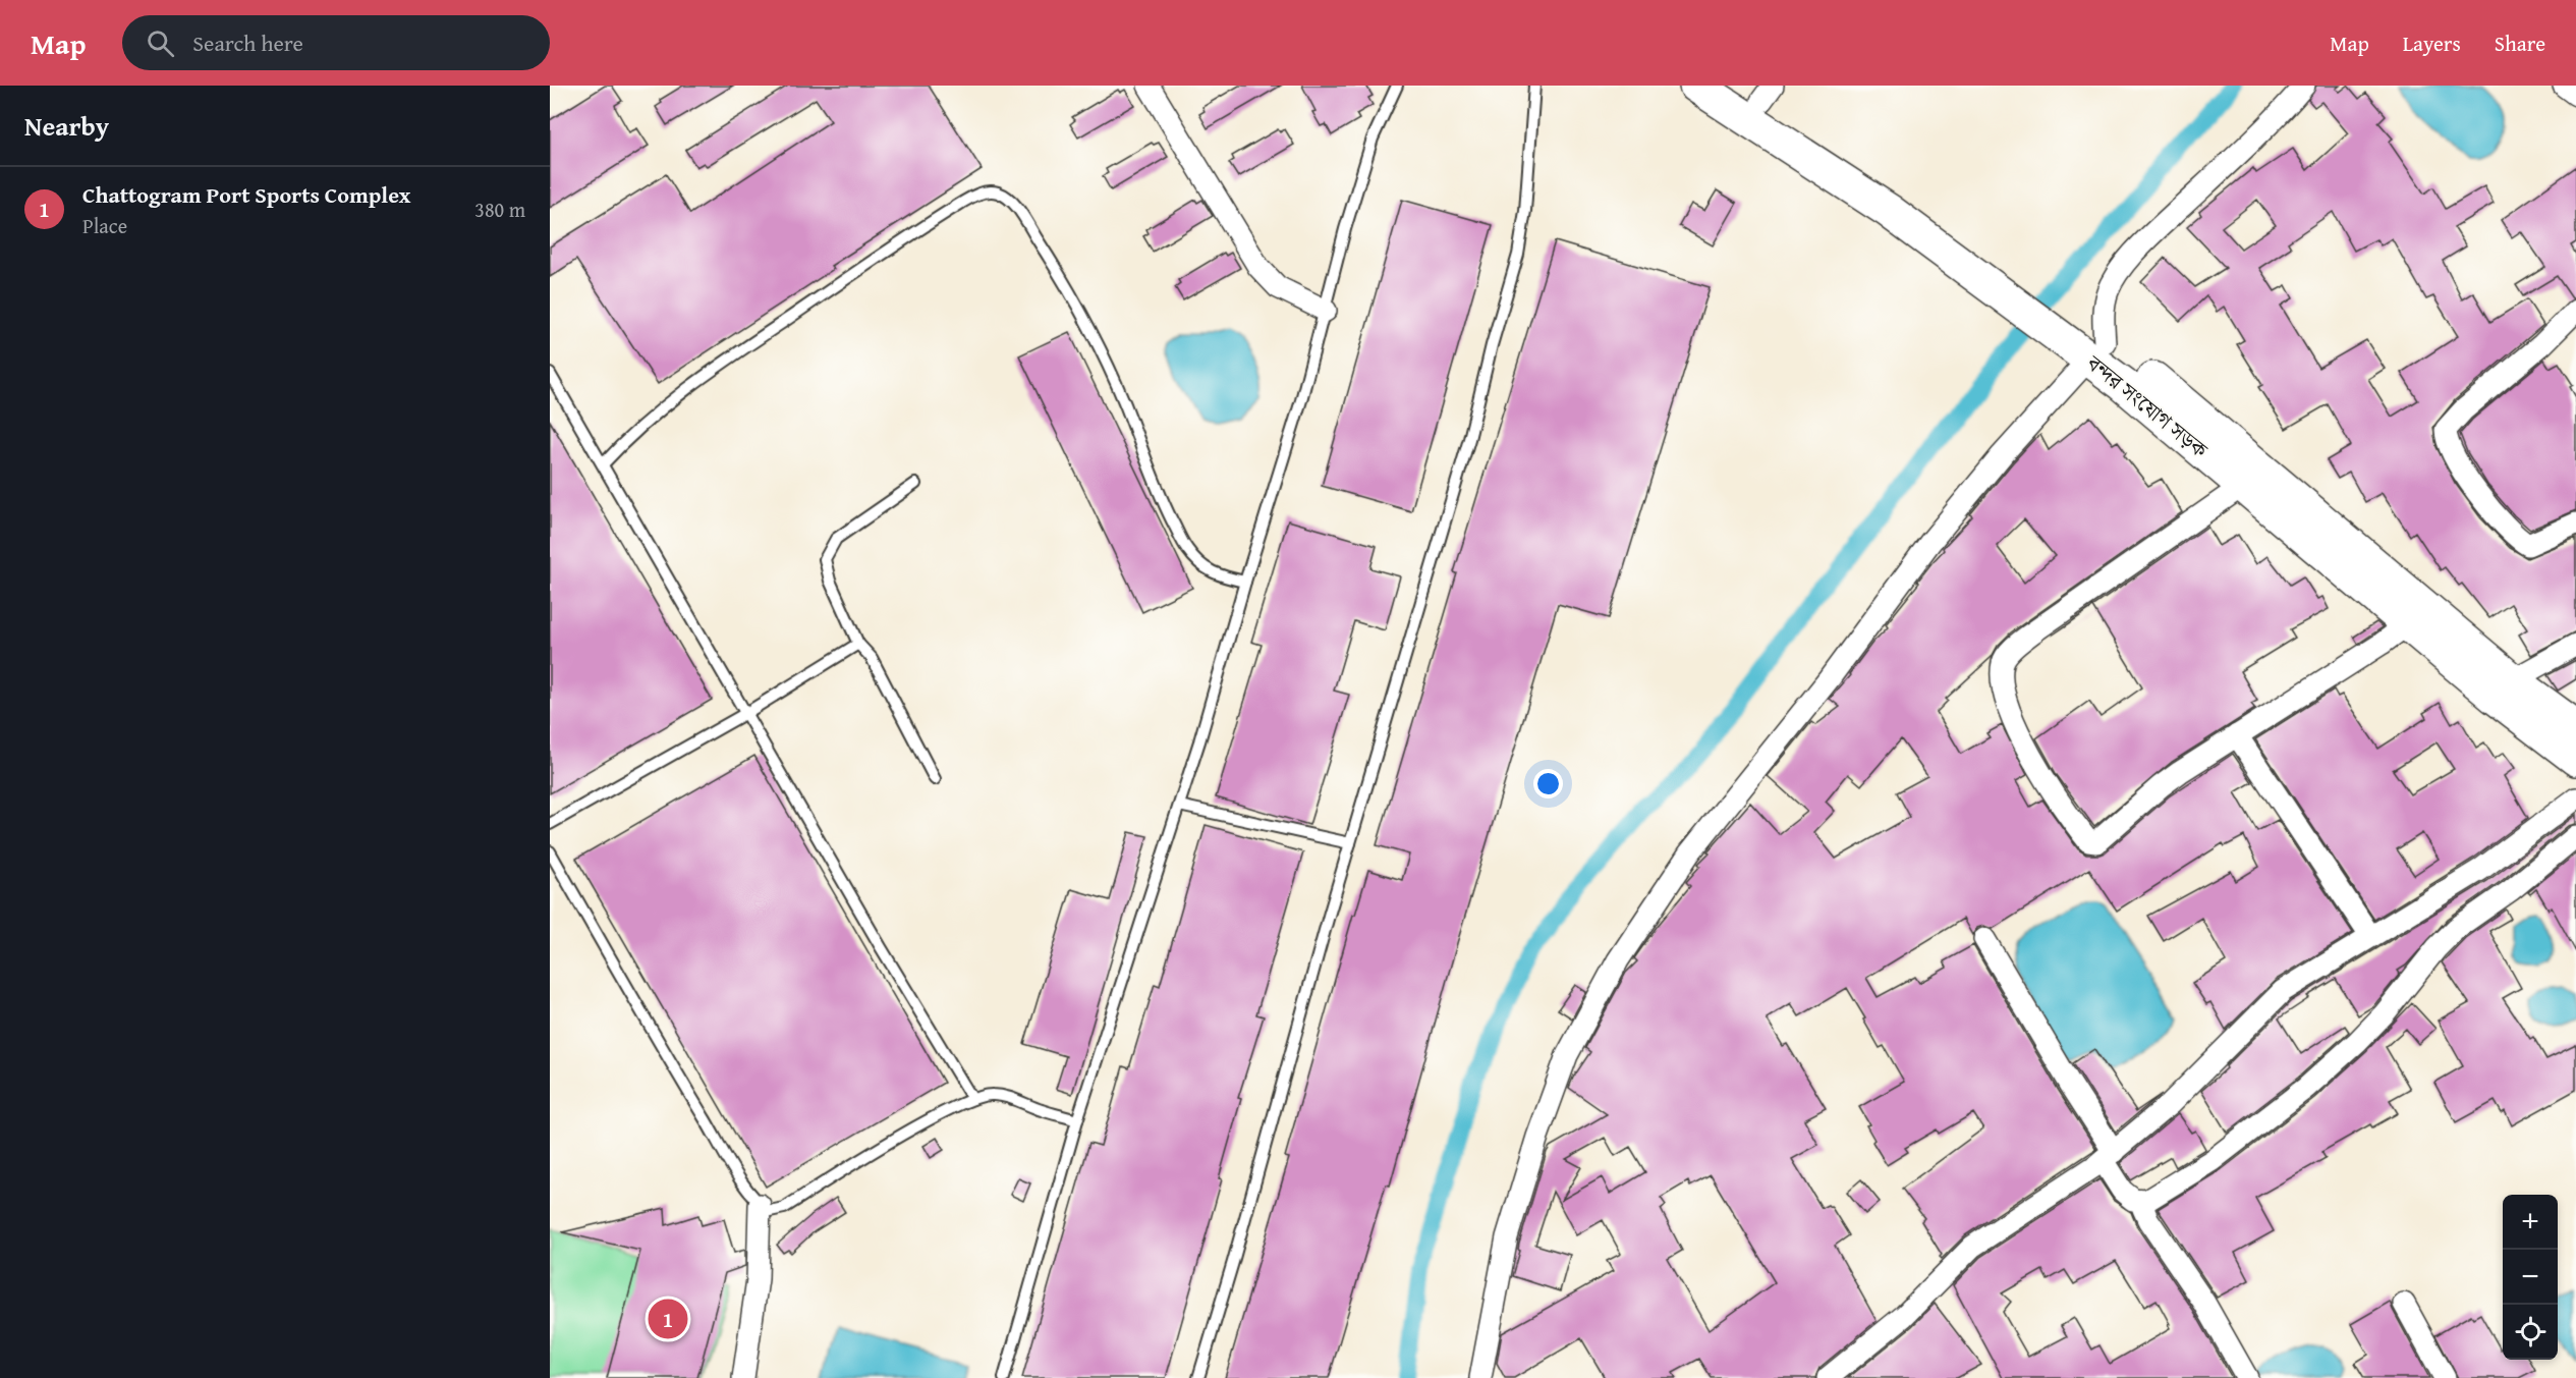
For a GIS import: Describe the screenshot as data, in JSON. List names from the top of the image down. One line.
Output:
{"streets":{"highway":["বন্দর সংযোগ সড়ক"]},"page":{"header":"Map","search":"Search here","nav":["Map","Layers","Share"],"heading":"Nearby","list":[{"mark":"1","name":"Chattogram Port Sports Complex","note":"Place","value":"380 m"}],"map_buttons":["+","−"],"pins":"1"}}
